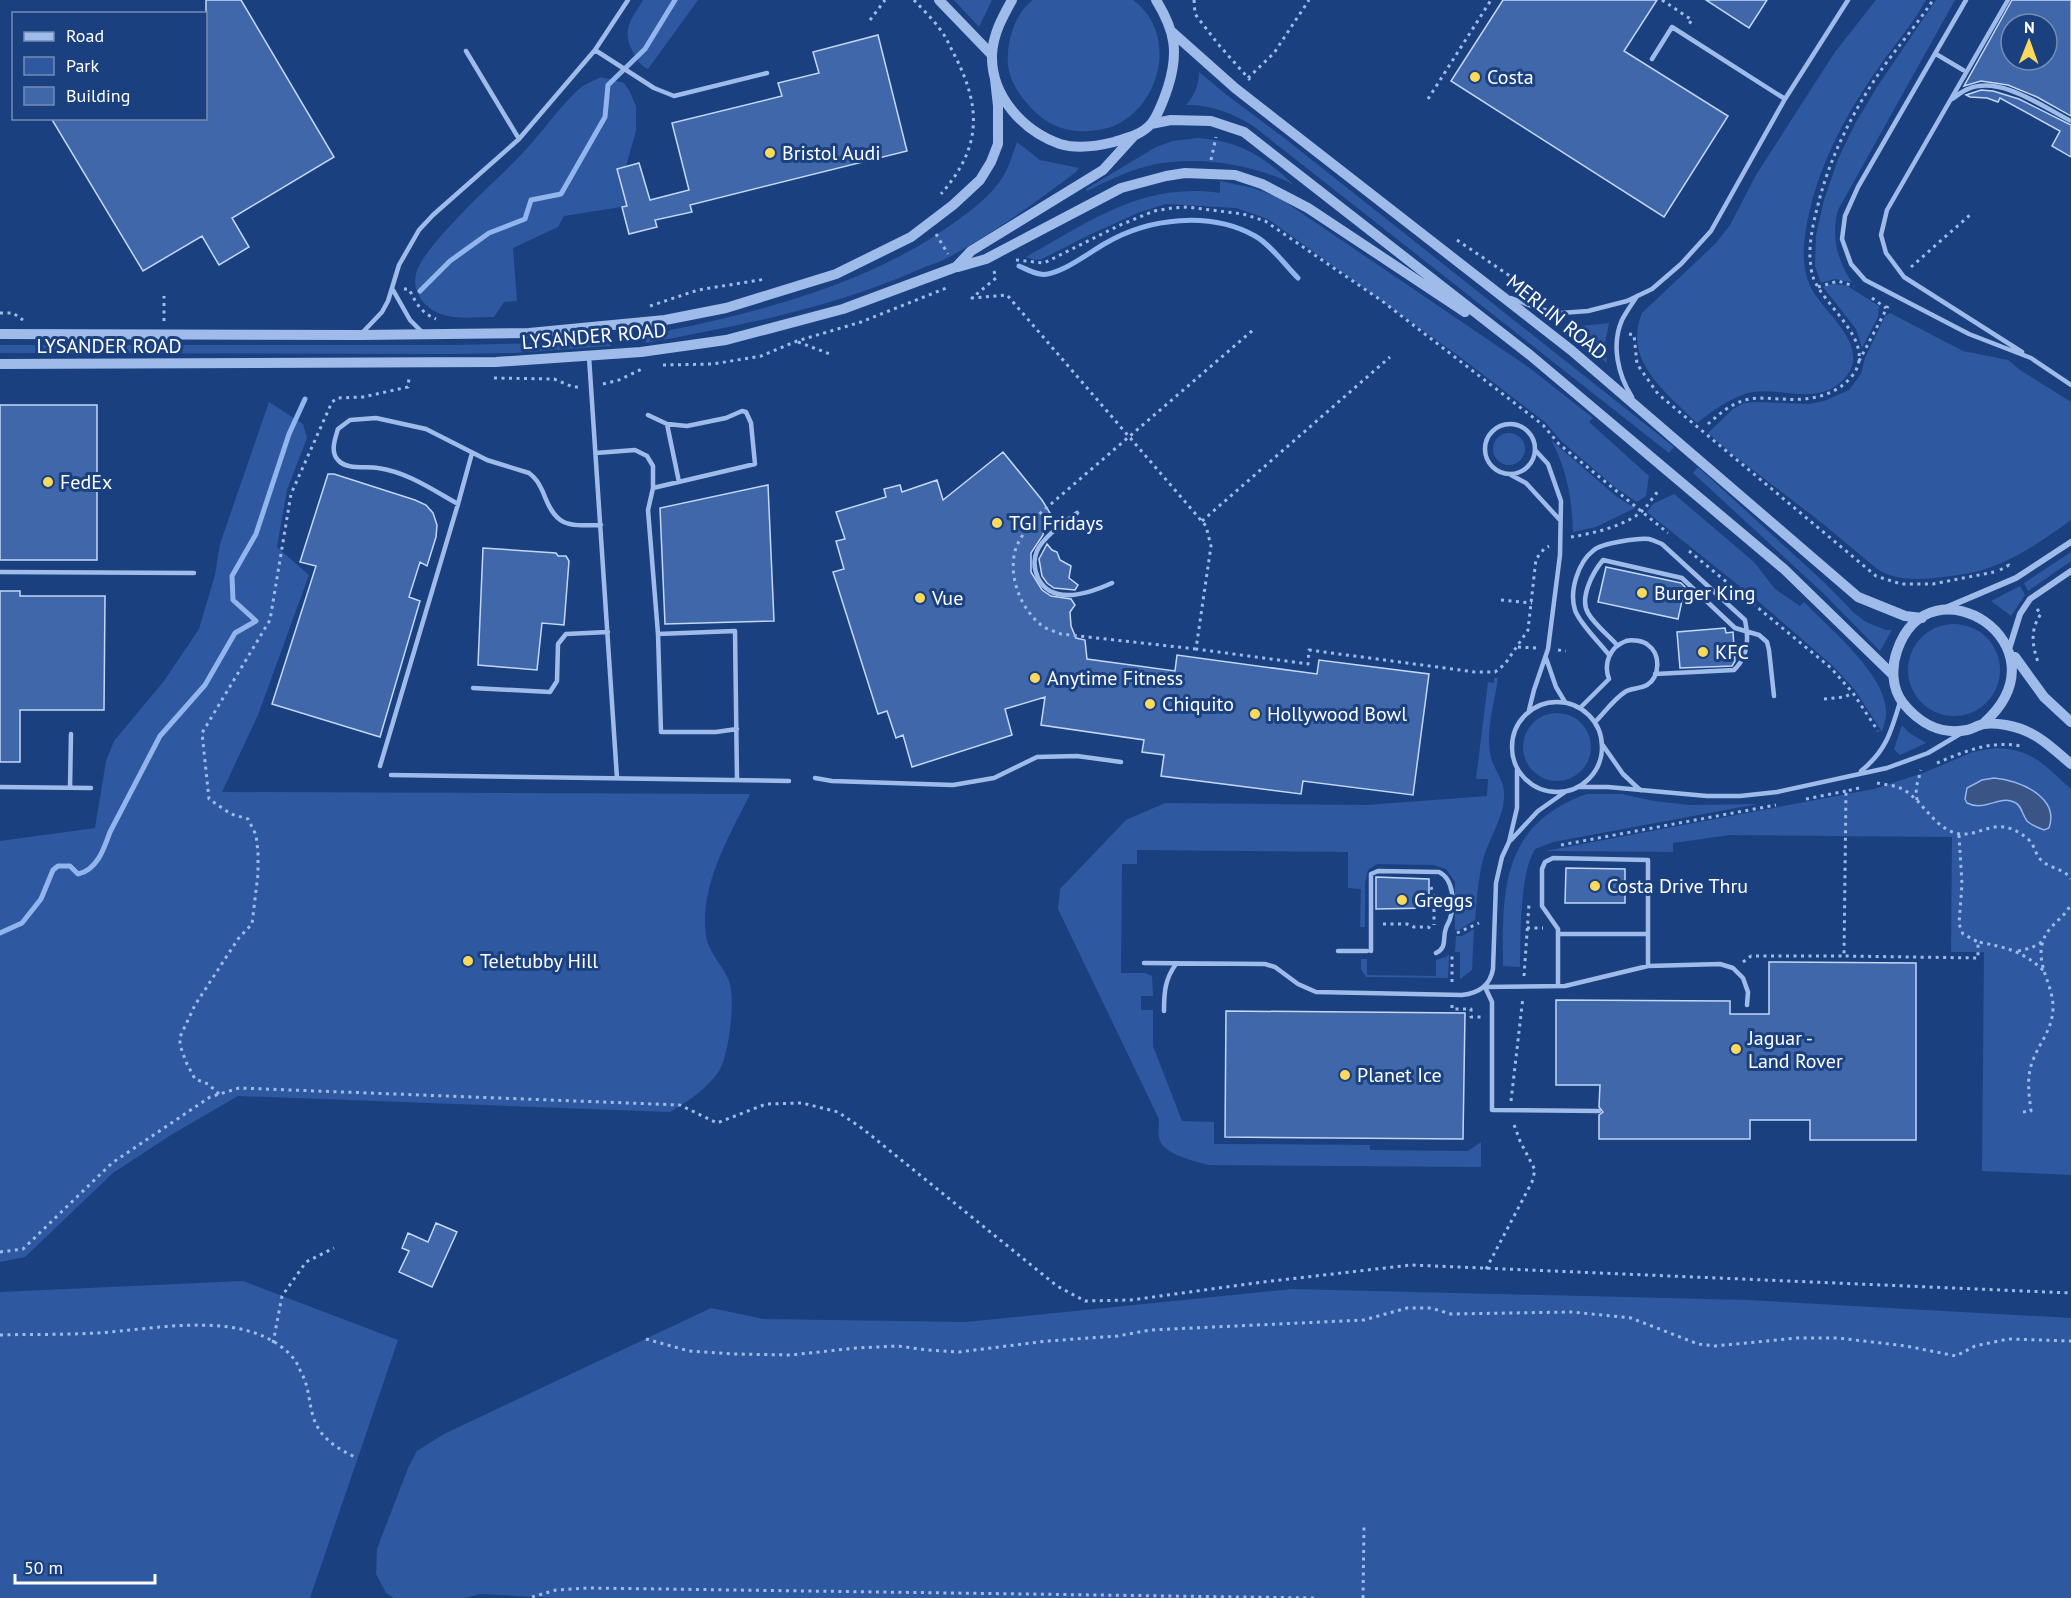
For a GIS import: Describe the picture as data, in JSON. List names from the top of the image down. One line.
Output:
{"streets":{"street":["MERLIN ROAD","LYSANDER ROAD"]},"places":["Costa","Bristol Audi","FedEx","TGI Fridays","Burger King","Vue","KFC","Anytime Fitness","Chiquito","Hollywood Bowl","Costa Drive Thru","Greggs","Teletubby Hill","Jaguar - Land Rover","Planet Ice"],"legend":["Road","Park","Building"],"scale_bar":"50 m","north":"top"}
